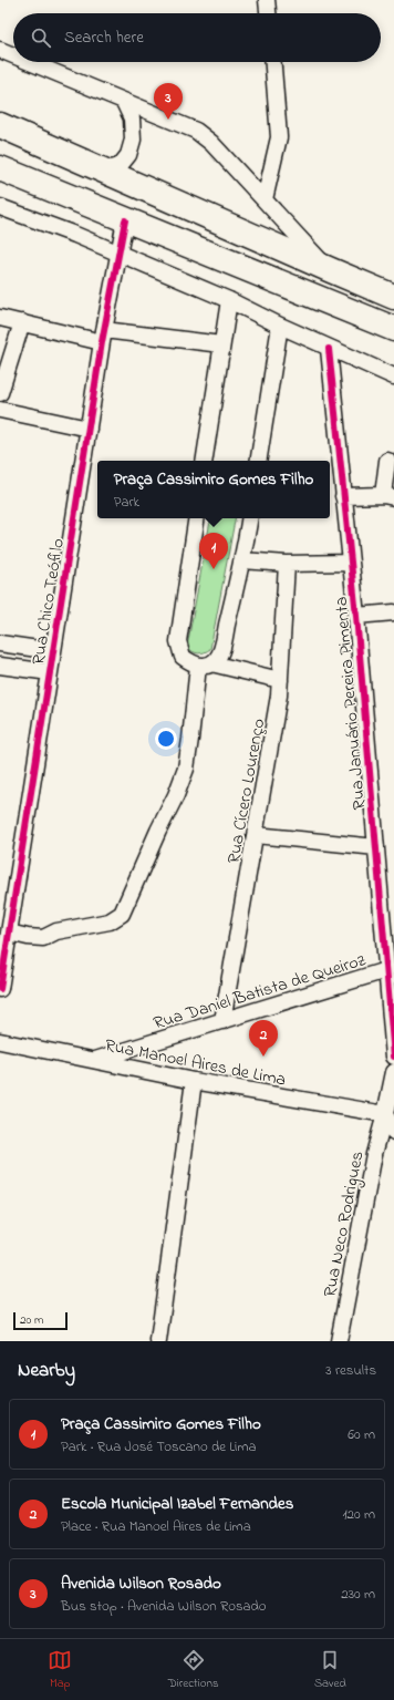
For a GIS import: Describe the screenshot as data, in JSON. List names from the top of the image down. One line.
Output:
{"streets":{"street":["Rua Chico Teófilo","Rua Januário Pereira Pimenta","Rua Cícero Lourenço","Rua Daniel Batista de Queiroz","Rua Manoel Aires de Lima","Rua Neco Rodrigues"]},"crossings":[["Rua Januário Pereira Pimenta","Rua Daniel Batista de Queiroz"],["Rua Cícero Lourenço","Rua Daniel Batista de Queiroz"],["Rua Daniel Batista de Queiroz","Rua Manoel Aires de Lima"],["Rua Manoel Aires de Lima","Rua Neco Rodrigues"]],"scale_bar":"20 m","page":{"search":"Search here","pins":["3","1","2"],"popup":["Praça Cassimiro Gomes Filho","Park"],"scale":"20 m","heading":["Nearby","3 results"],"list":[{"mark":"1","name":"Praça Cassimiro Gomes Filho","note":"Park · Rua José Toscano de Lima","value":"60 m"},{"mark":"2","name":"Escola Municipal Izabel Fernandes","note":"Place · Rua Manoel Aires de Lima","value":"120 m"},{"mark":"3","name":"Avenida Wilson Rosado","note":"Bus stop · Avenida Wilson Rosado","value":"230 m"}],"nav":["Map","Directions","Saved"]}}
